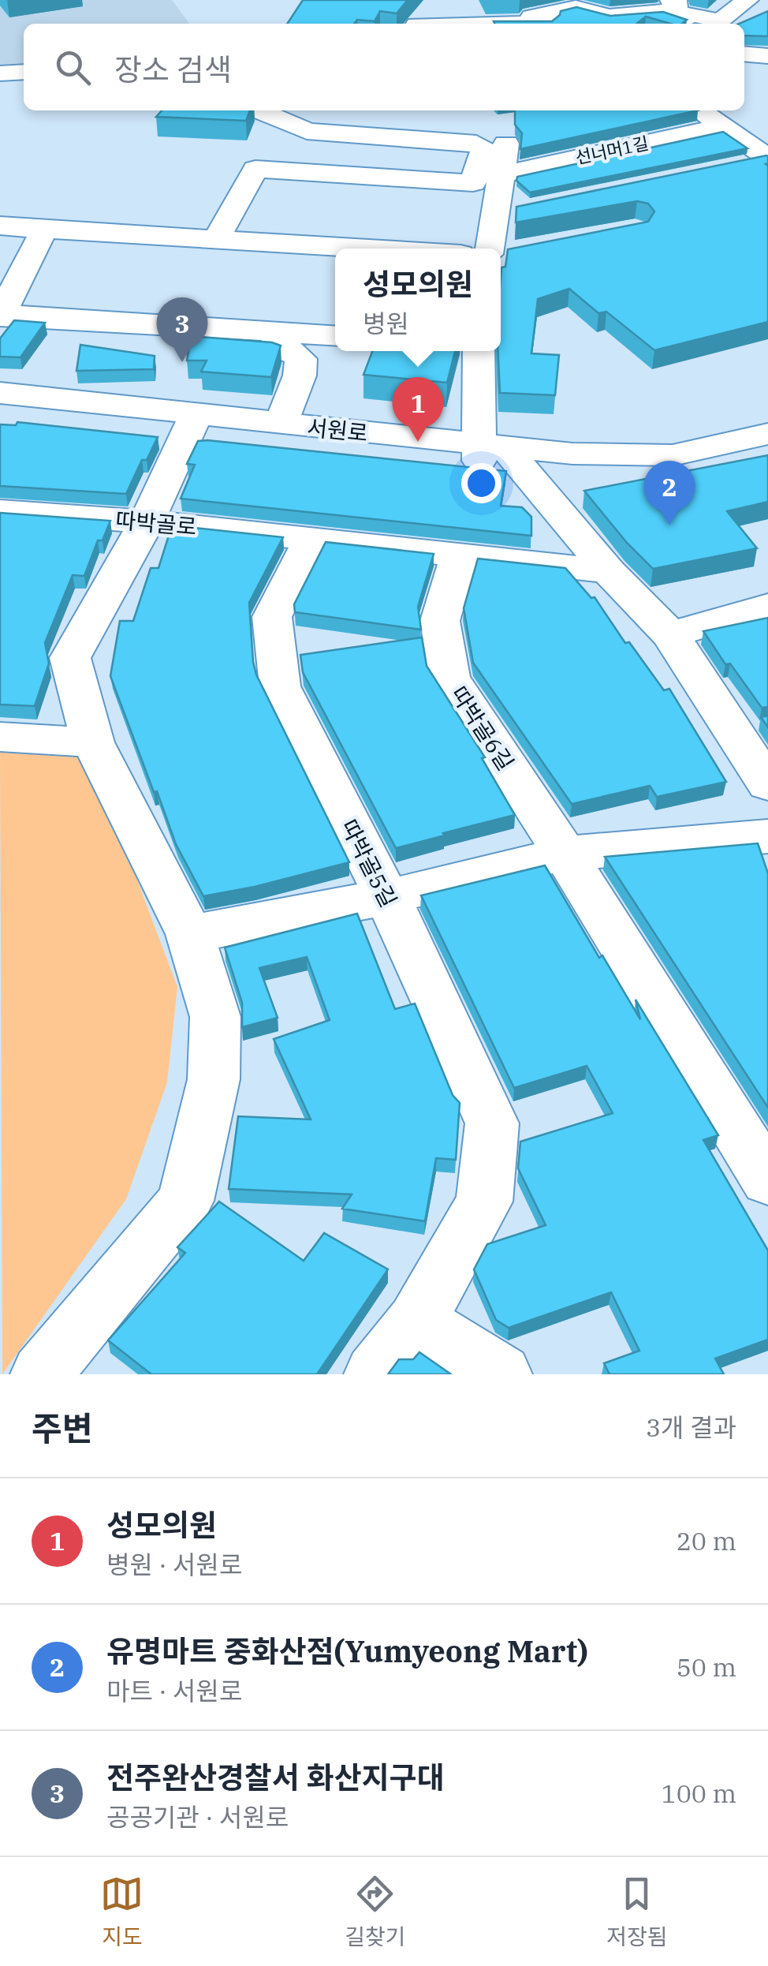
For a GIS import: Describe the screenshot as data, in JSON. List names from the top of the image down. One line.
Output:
{"streets":{"street":["선너머1길","서원로","따박골로","따박골6길","따박골5길"]},"crossings":[["따박골로","따박골5길"]],"page":{"search":"장소 검색","popup":["성모의원","병원"],"pins":["3","1","2"],"heading":["주변","3개 결과"],"list":[{"mark":"1","name":"성모의원","note":"병원 · 서원로","value":"20 m"},{"mark":"2","name":"유명마트 중화산점(Yumyeong Mart)","note":"마트 · 서원로","value":"50 m"},{"mark":"3","name":"전주완산경찰서 화산지구대","note":"공공기관 · 서원로","value":"100 m"}],"nav":["지도","길찾기","저장됨"]}}
